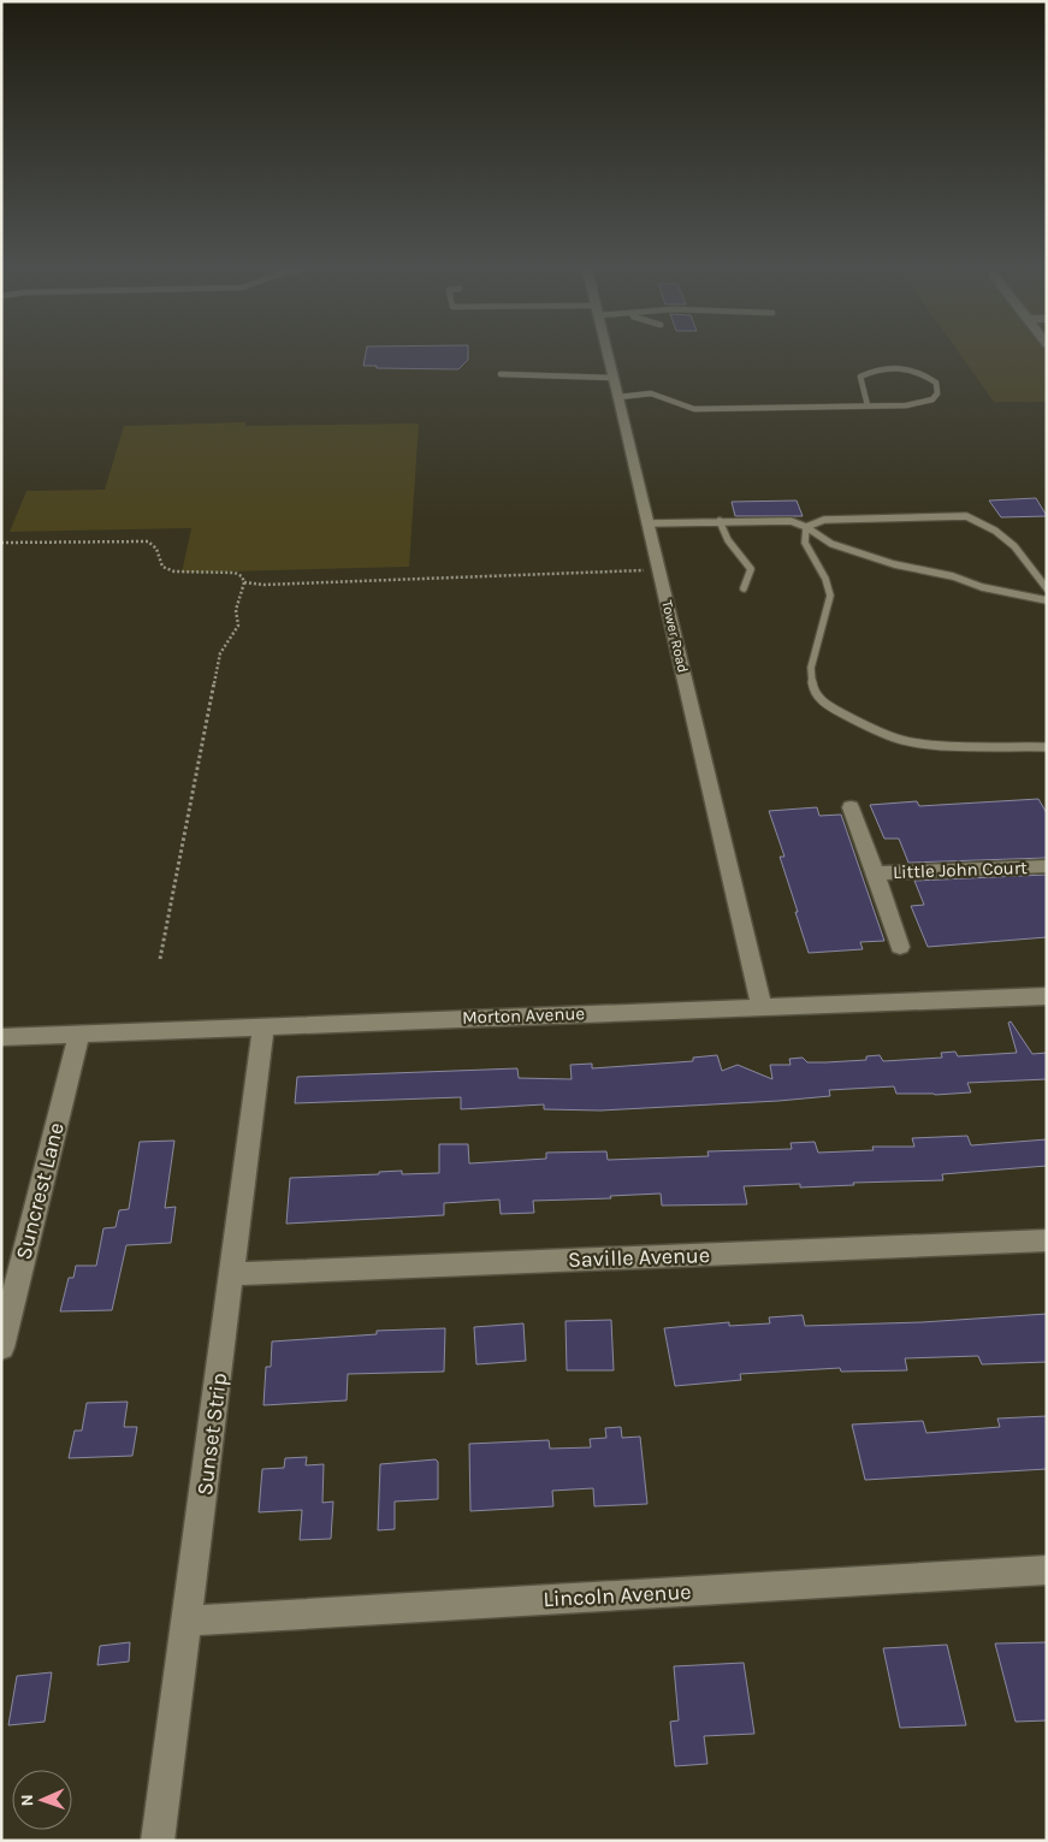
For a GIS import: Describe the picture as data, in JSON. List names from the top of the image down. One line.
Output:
{"streets":{"street":["Tower Road","Little John Court","Morton Avenue","Suncrest Lane","Saville Avenue","Sunset Strip","Lincoln Avenue"]},"crossings":[["Tower Road","Morton Avenue"],["Morton Avenue","Suncrest Lane"],["Morton Avenue","Sunset Strip"],["Saville Avenue","Sunset Strip"],["Sunset Strip","Lincoln Avenue"]],"north":"left"}
